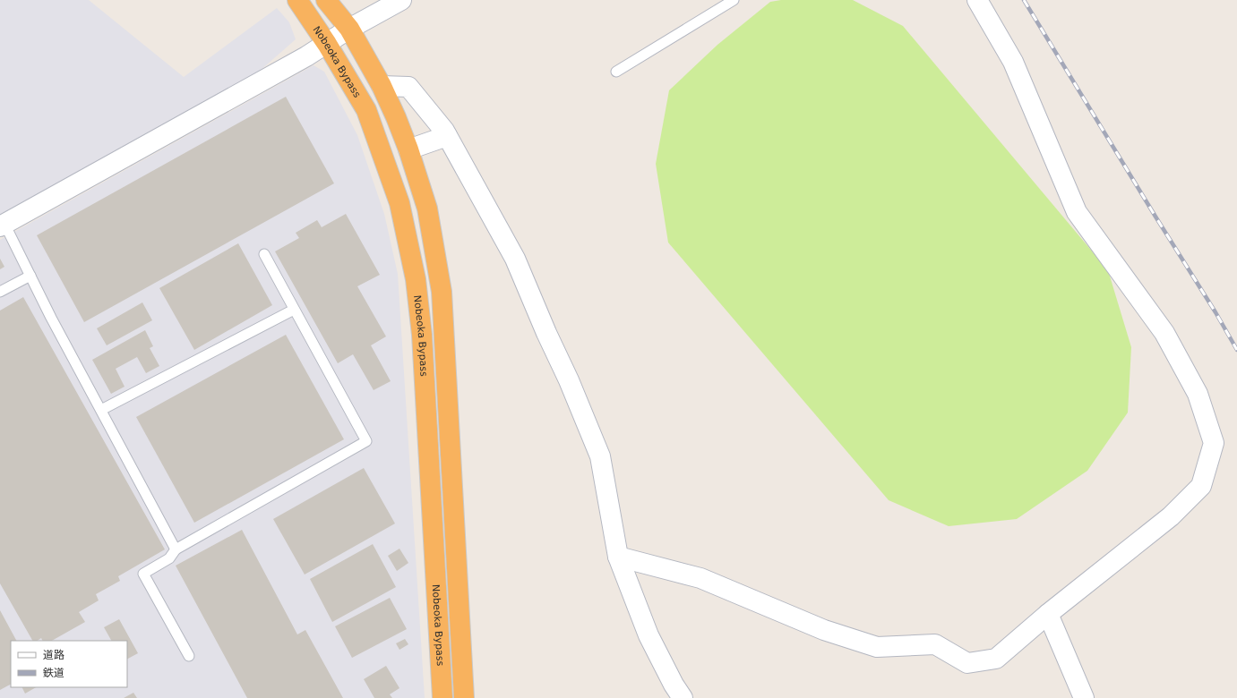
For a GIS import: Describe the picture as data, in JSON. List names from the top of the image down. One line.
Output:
{"streets":{"highway":["Nobeoka Bypass"]},"legend":["道路","鉄道"]}
